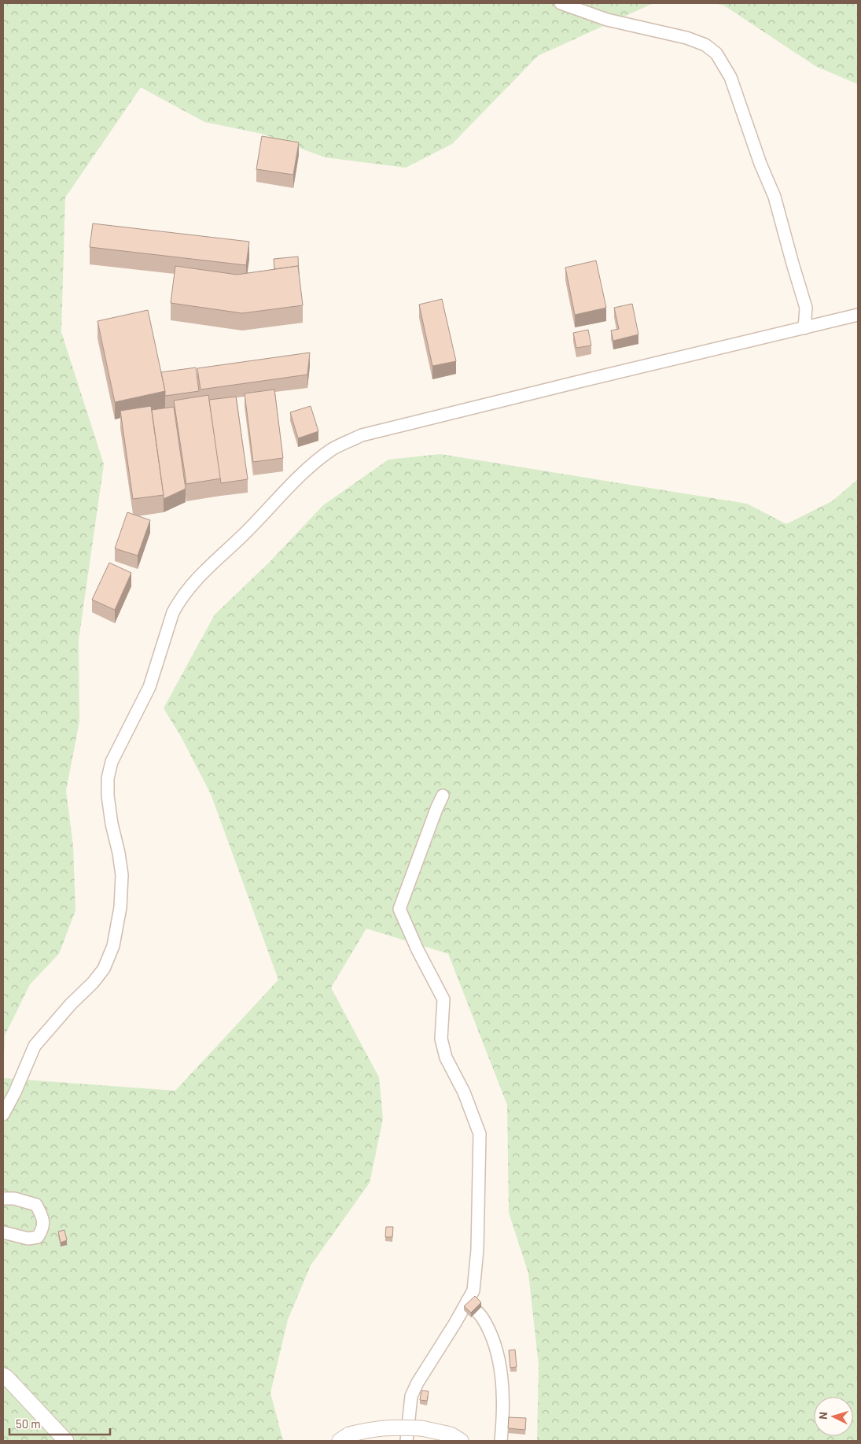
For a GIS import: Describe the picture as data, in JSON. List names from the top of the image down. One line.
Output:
{"scale_bar":"50 m","north":"left"}
